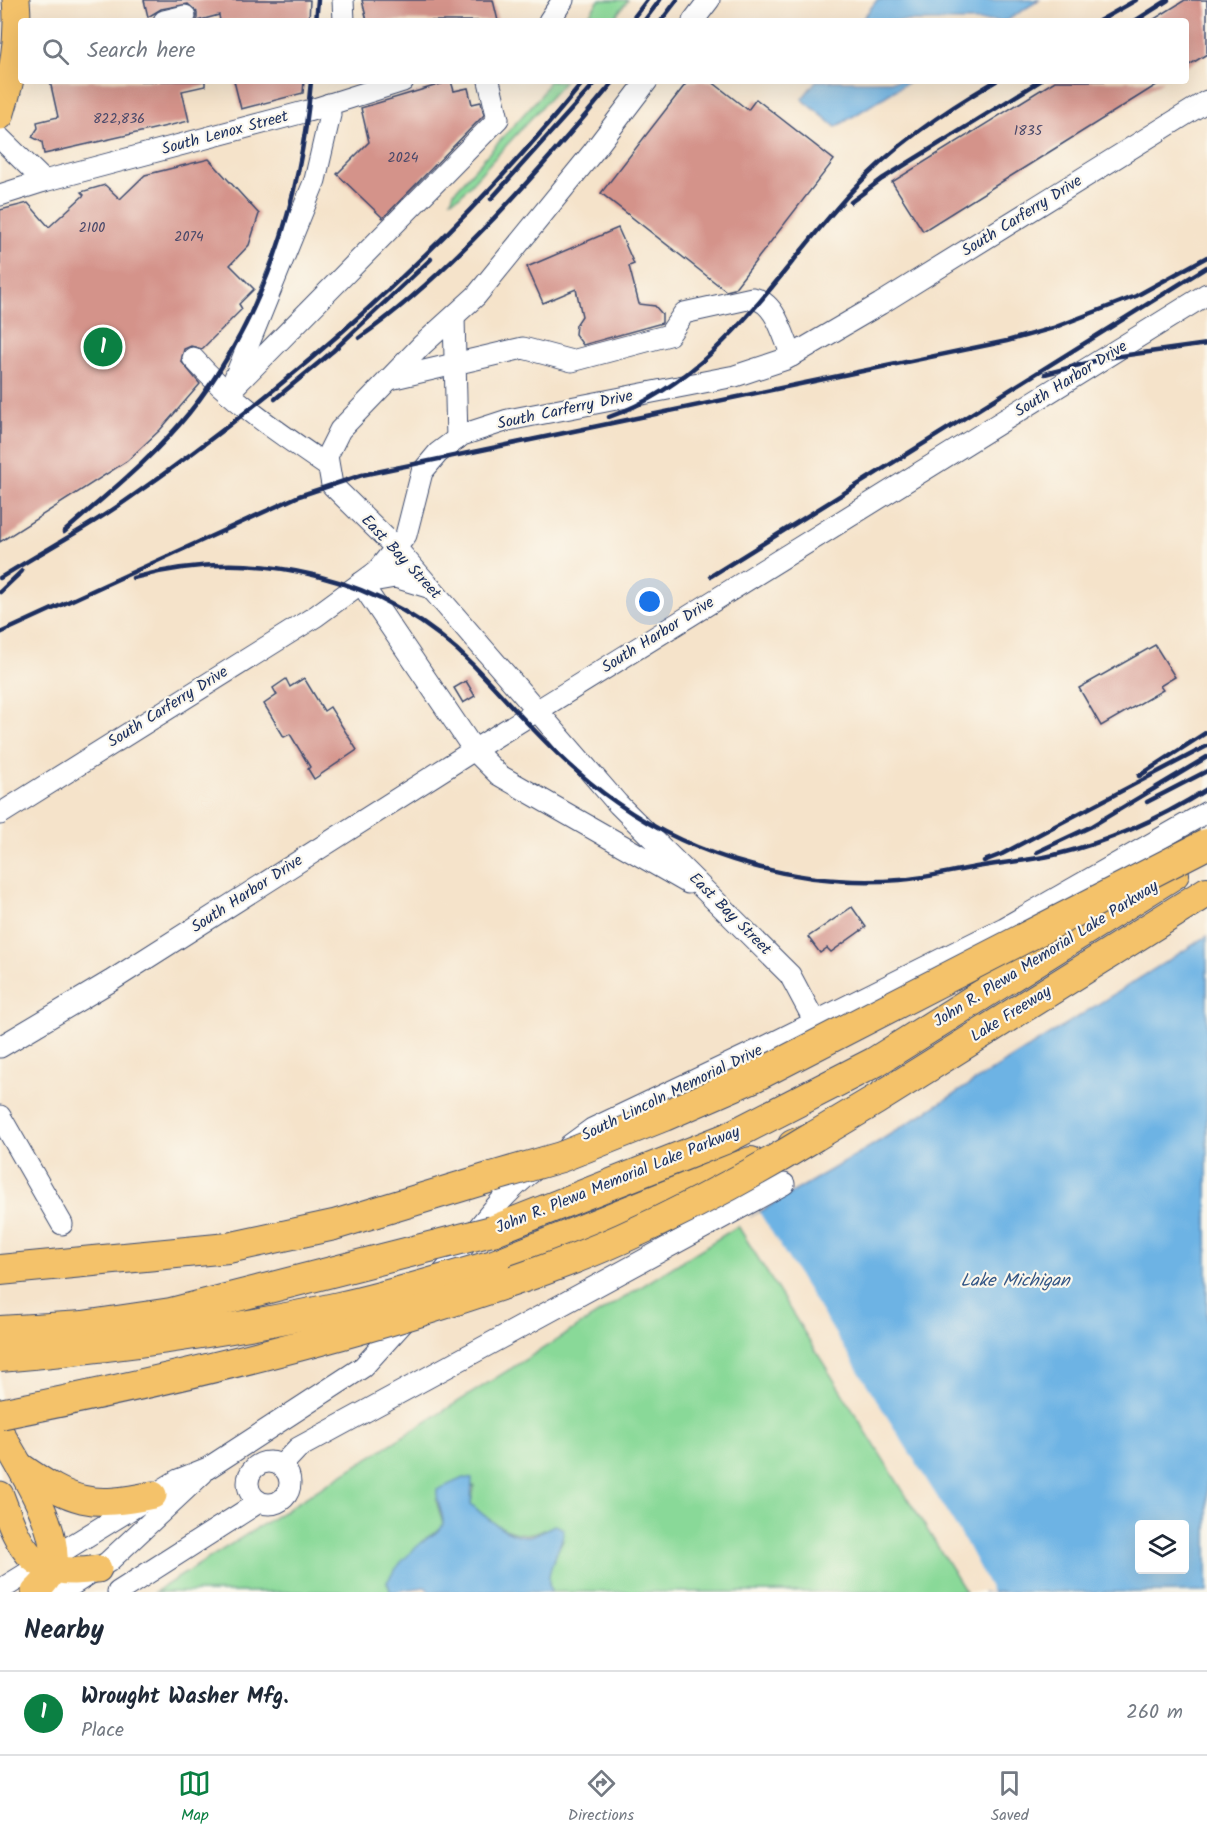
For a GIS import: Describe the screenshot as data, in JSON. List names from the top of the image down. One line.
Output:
{"streets":{"highway":["John R. Plewa Memorial Lake Parkway","Lake Freeway"],"street":["South Lenox Street","South Carferry Drive","South Harbor Drive","East Bay Street","South Lincoln Memorial Drive"]},"crossings":[["South Carferry Drive","East Bay Street"],["South Harbor Drive","East Bay Street"],["East Bay Street","South Lincoln Memorial Drive"],["John R. Plewa Memorial Lake Parkway","Lake Freeway"]],"water":["Lake Michigan"],"house_numbers":["822,836","1835","2024","2100","2074"],"page":{"search":"Search here","pins":"1","heading":"Nearby","list":[{"mark":"1","name":"Wrought Washer Mfg.","note":"Place","value":"260 m"}],"nav":["Map","Directions","Saved"]}}
